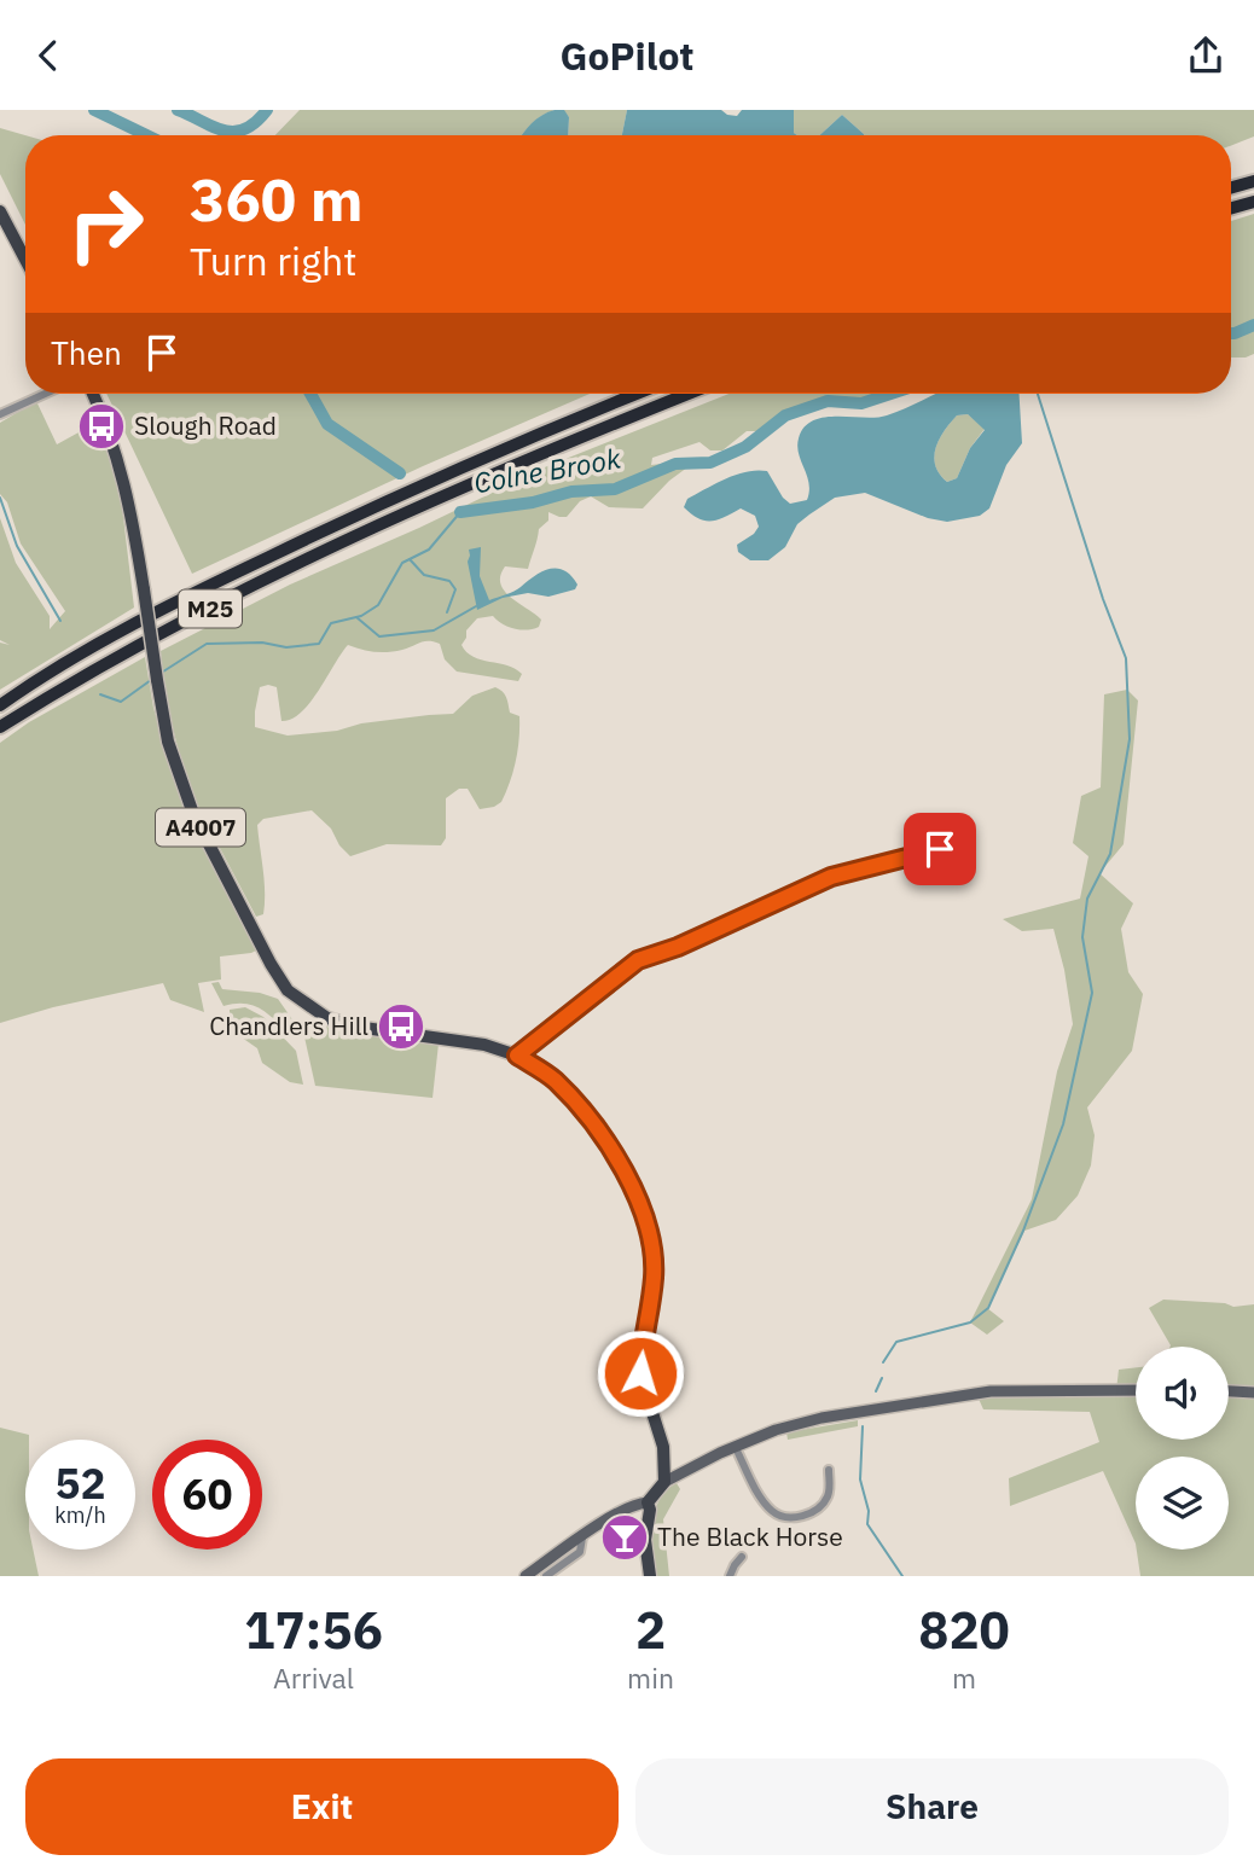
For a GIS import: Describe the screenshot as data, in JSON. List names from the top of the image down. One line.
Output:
{"streets":{"highway":["M25"],"main road":["A4007"]},"water":["Colne Brook"],"places":{"bus stop":["Slough Road","Chandlers Hill"],"bar":["The Black Horse"]},"page":{"header":"GoPilot","turn":["360 m","Turn right"],"then":"Then","speed":"52 km/h","limit":"60","eta":["17:56","Arrival","2","min","820","m"],"buttons":["Exit","Share"]}}
